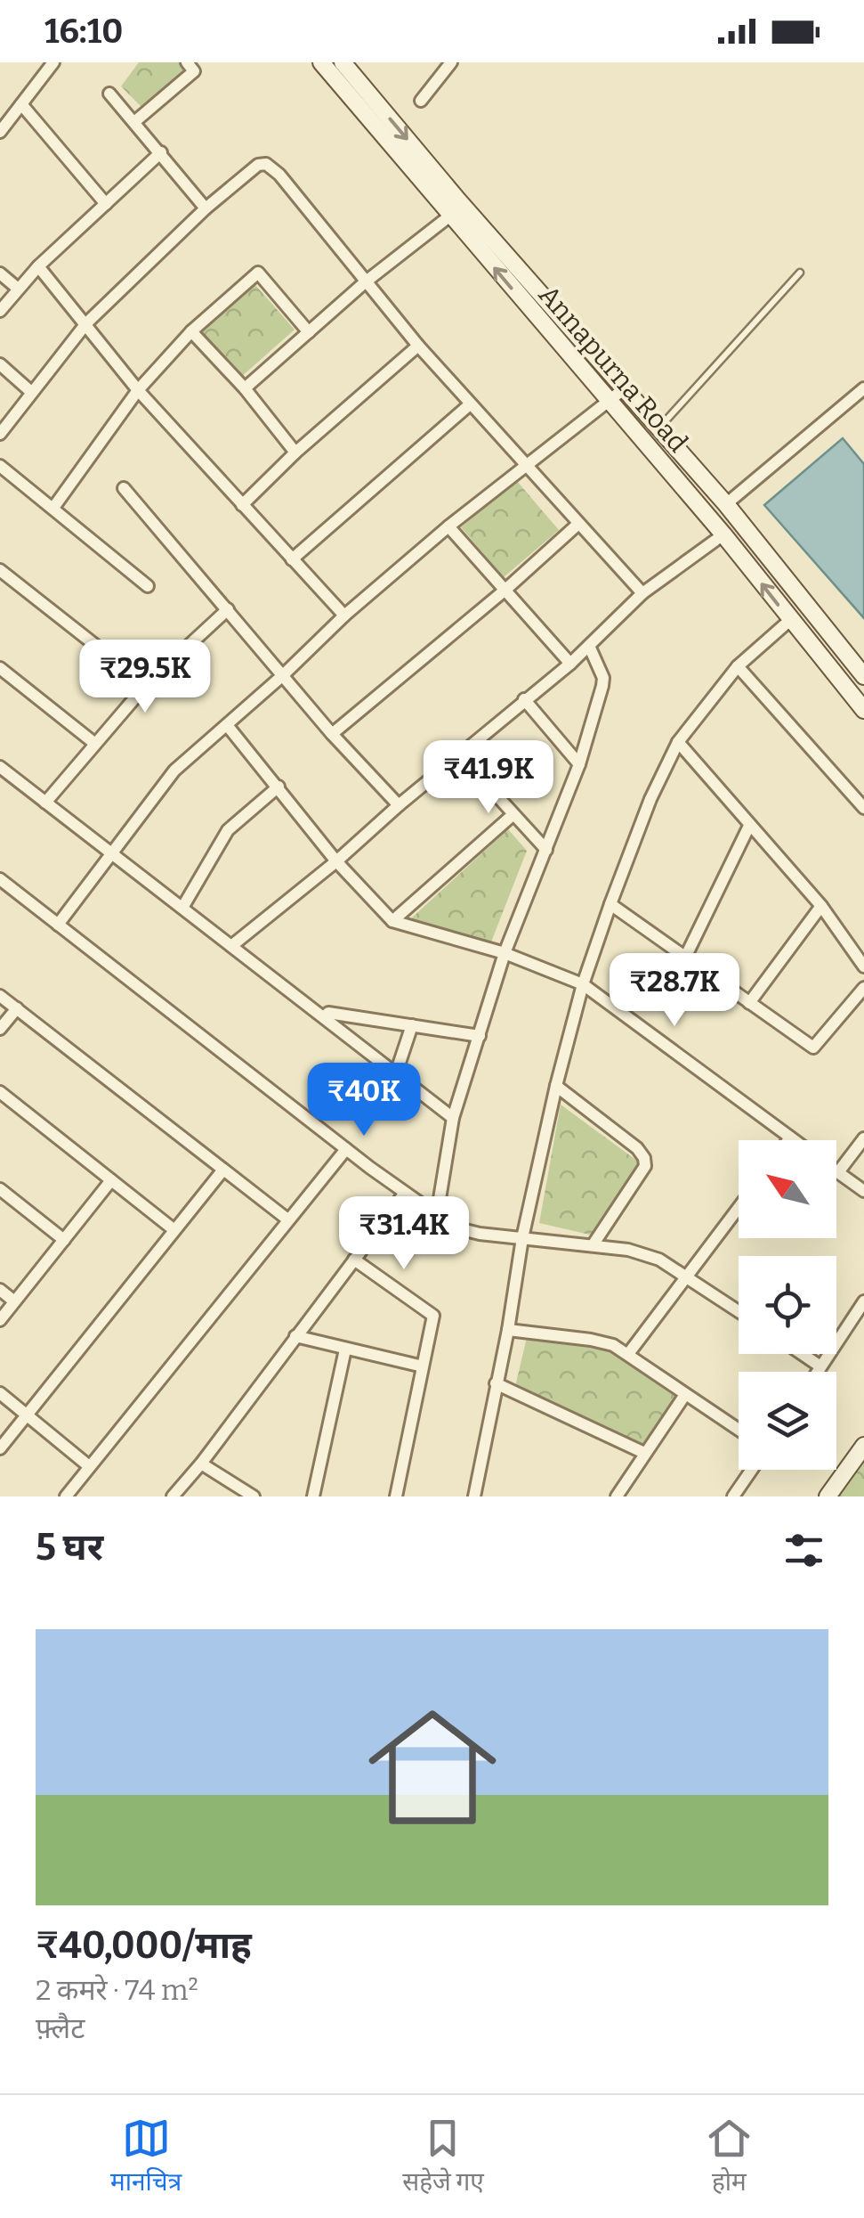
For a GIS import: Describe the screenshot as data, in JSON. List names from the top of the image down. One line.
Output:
{"streets":{"main road":["Annapurna Road"]},"north":"top left","page":{"status":"16:10","price":["₹29.5K","₹41.9K","₹28.7K","₹40K","₹31.4K"],"heading":"5 घर","list":[{"name":"₹40,000/माह","note":"2 कमरे · 74 m² · फ़्लैट"}],"tabs":["मानचित्र","सहेजे गए","होम"]}}
